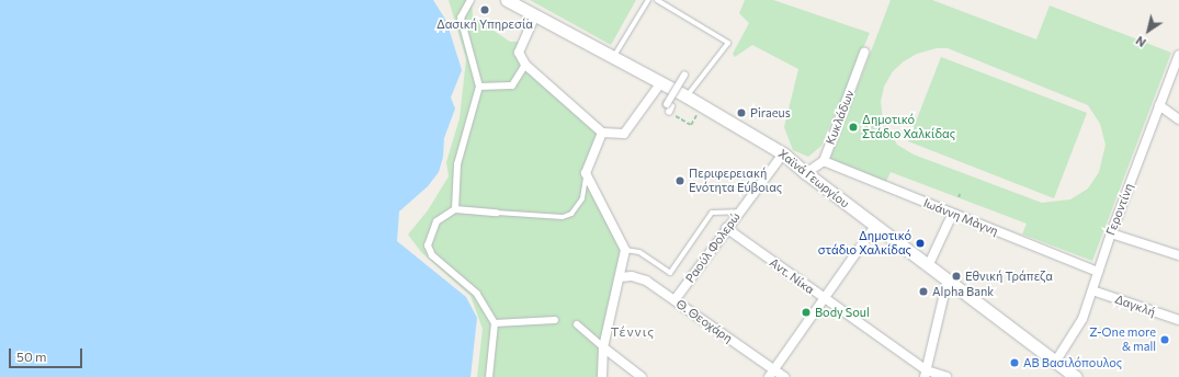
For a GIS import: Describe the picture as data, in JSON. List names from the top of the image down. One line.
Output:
{"streets":{"main road":["Χαϊνά Γεωργίου"],"street":["Κυκλάδων","Γεροντίνη","Ιωάννη Μὰγνη","Ραούλ Φολερώ","Αντ. Νίκα","Δαγκλή","Θ. Θεοχάρη"]},"crossings":[["Κυκλάδων","Ιωάννη Μὰγνη"],["Χαϊνά Γεωργίου","Γεροντίνη"],["Χαϊνά Γεωργίου","Ραούλ Φολερώ"],["Γεροντίνη","Ιωάννη Μὰγνη"],["Γεροντίνη","Δαγκλή"],["Ραούλ Φολερώ","Αντ. Νίκα"],["Ραούλ Φολερώ","Θ. Θεοχάρη"]],"districts":["Τέννις"],"places":["Δασική Υπηρεσία","Piraeus","Δημοτικό Στάδιο Χαλκίδας","Περιφερειακή Ενότητα Εύβοιας","Δημοτικό στάδιο Χαλκίδας","Εθνική Τράπεζα","Alpha Bank","Body Soul","Z-One more & mall","ΑΒ Βασιλόπουλος"],"scale_bar":"50 m","north":"bottom left"}
